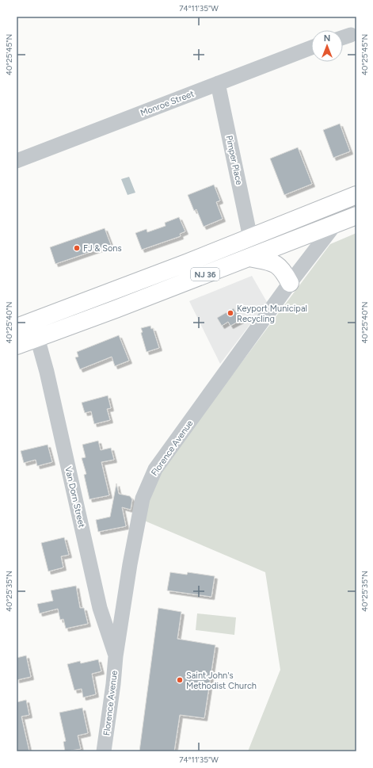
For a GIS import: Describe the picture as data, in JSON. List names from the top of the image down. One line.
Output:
{"streets":{"highway":["NJ 36"],"street":["Monroe Street","Pimper Place","Florence Avenue","Van Dorn Street"]},"crossings":[["Monroe Street","Pimper Place"],["Pimper Place","NJ 36"],["NJ 36","Florence Avenue"],["NJ 36","Van Dorn Street"],["Florence Avenue","Van Dorn Street"]],"places":["FJ & Sons","Keyport Municipal Recycling","Saint John's Methodist Church"],"north":"top","coordinates":["74°11'35\"W","40°25'45\"N","40°25'40\"N","40°25'35\"N"]}
